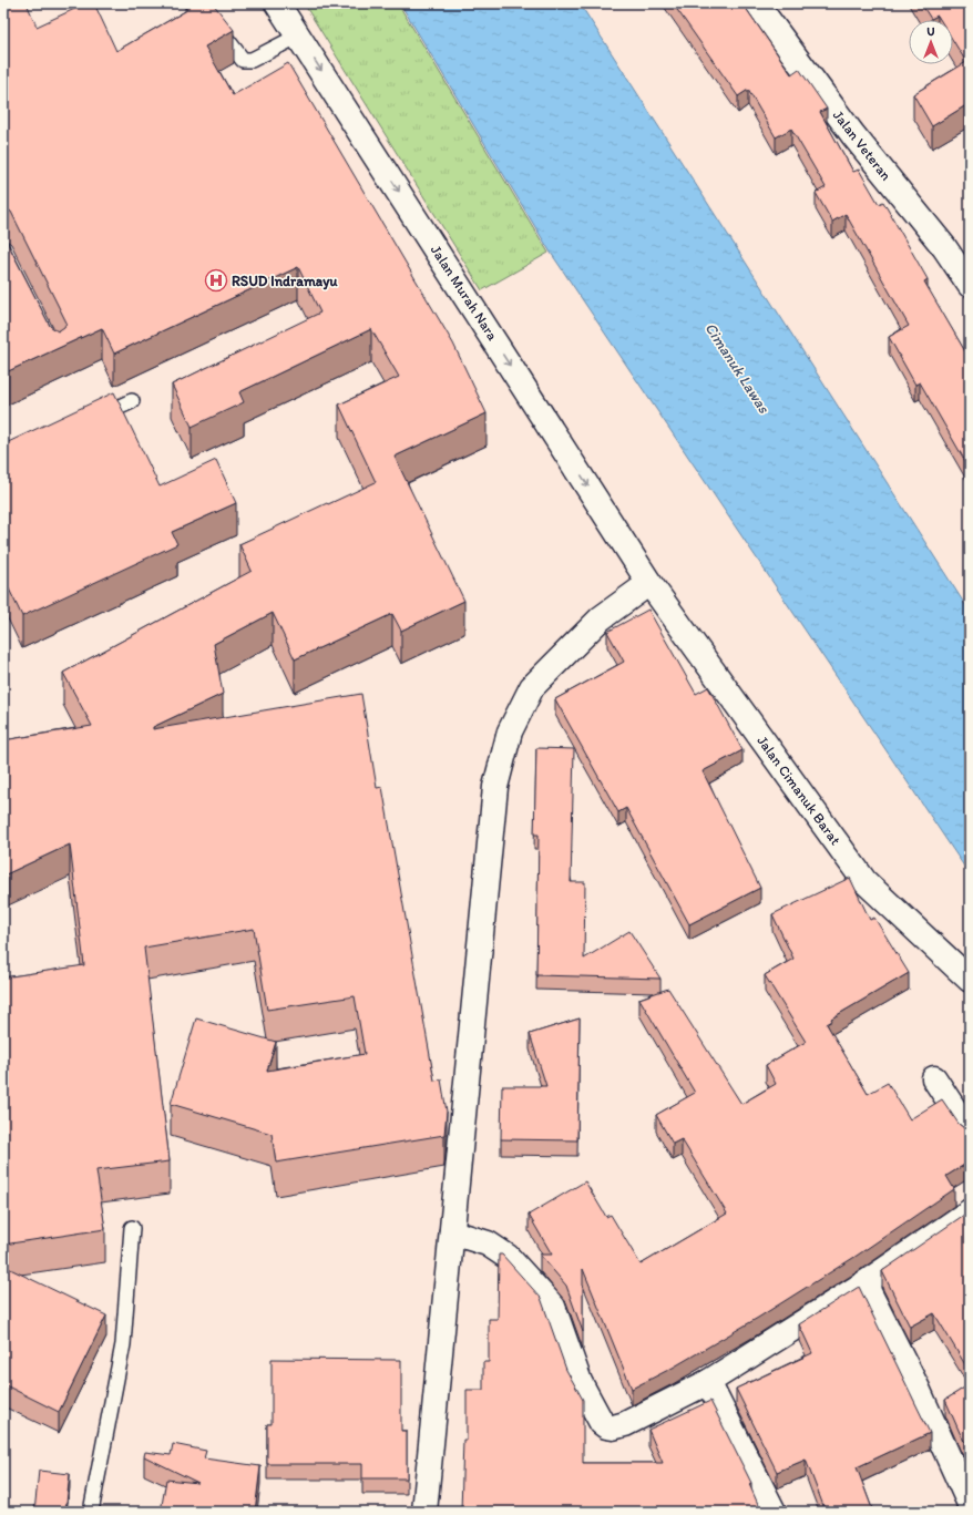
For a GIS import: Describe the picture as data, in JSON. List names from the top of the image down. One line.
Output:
{"streets":{"street":["Jalan Veteran","Jalan Murah Nara","Jalan Cimanuk Barat"]},"crossings":[["Jalan Murah Nara","Jalan Cimanuk Barat"]],"one_way":["Jalan Murah Nara"],"water":["Cimanuk Lawas"],"places":{"hospital":["RSUD Indramayu"]},"north":"top"}
